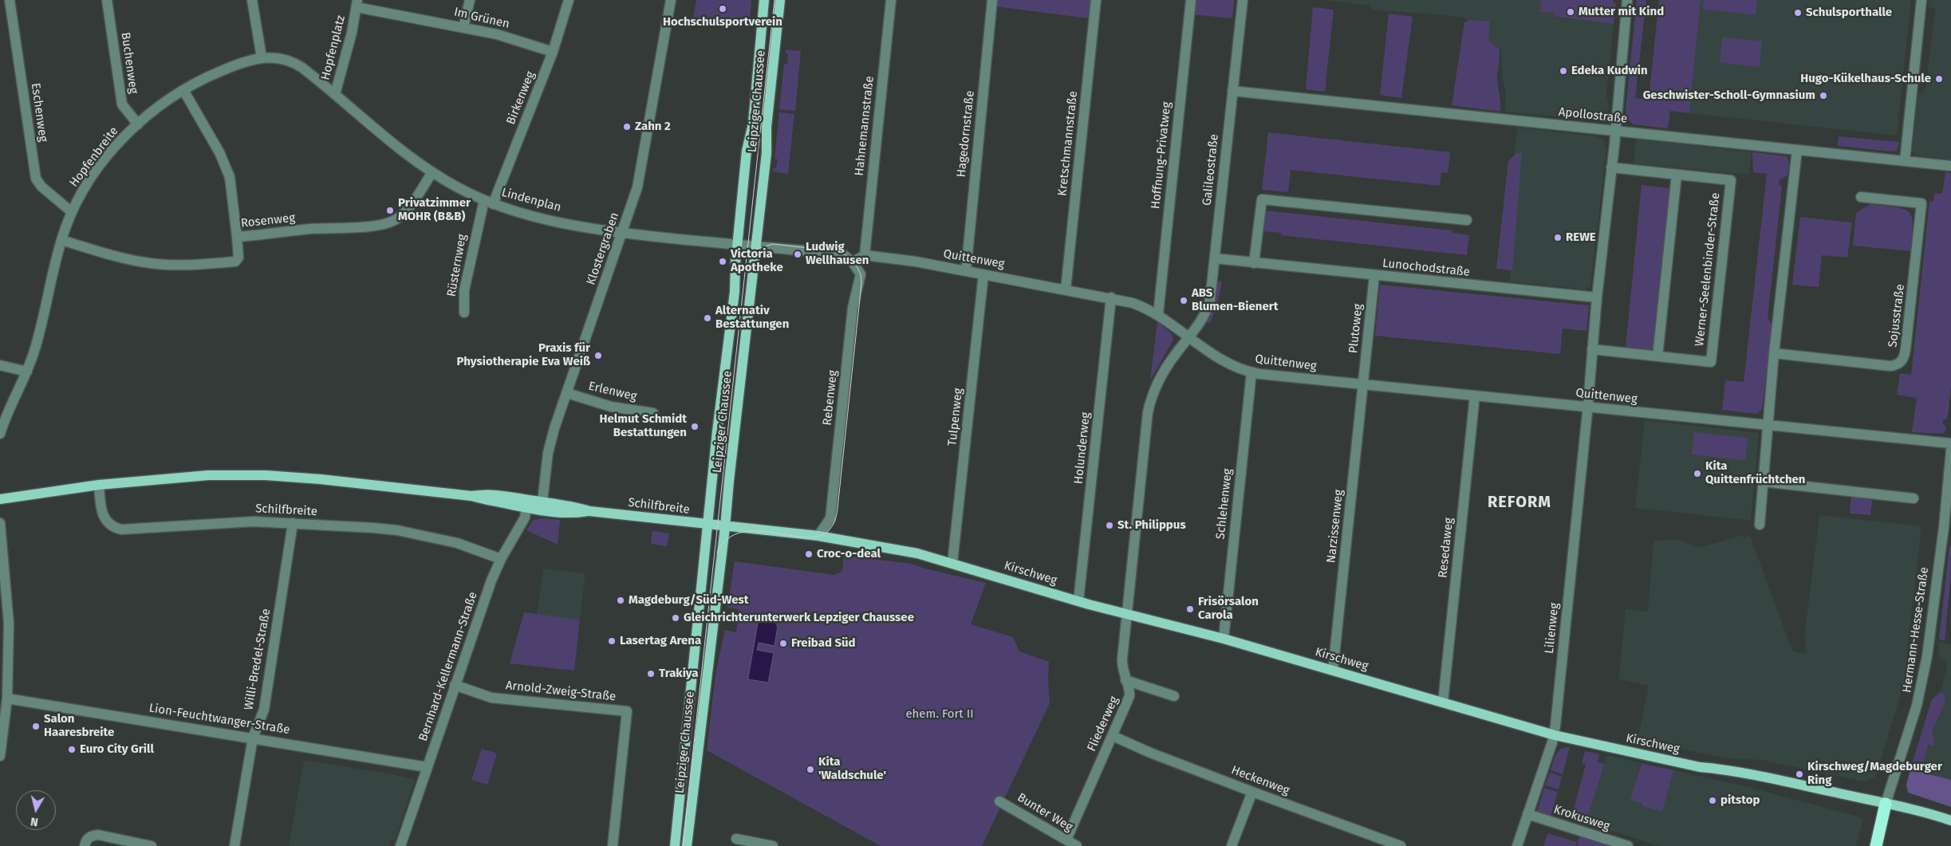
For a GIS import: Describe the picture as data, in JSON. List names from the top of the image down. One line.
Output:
{"streets":{"main road":["Leipziger Chaussee","Schilfbreite","Kirschweg"],"street":["Im Grünen","Hopfenplatz","Buchenweg","Birkenweg","Eschenweg","Apollostraße","Hahnemannstraße","Hagedornstraße","Kretschmannstraße","Hoffnung-Privatweg","Hopfenbreite","Galileostraße","Lindenplan","Rosenweg","Klostergraben","Quittenweg","Rüsternweg","Lunochodstraße","Werner-Seelenbinder-Straße","Sojusstraße","Plutoweg","Erlenweg","Rebenweg","Tulpenweg","Holunderweg","Schlehenweg","Narzissenweg","Resedaweg","Lilienweg","Hermann-Hesse-Straße","Willi-Bredel-Straße","Bernhard-Kellermann-Straße","Arnold-Zweig-Straße","Lion-Feuchtwanger-Straße","Fliederweg","Heckenweg","Bunter Weg","Krokusweg"]},"crossings":[["Im Grünen","Hopfenplatz"],["Im Grünen","Birkenweg"],["Hopfenplatz","Hopfenbreite"],["Hopfenplatz","Lindenplan"],["Buchenweg","Hopfenbreite"],["Birkenweg","Lindenplan"],["Birkenweg","Rüsternweg"],["Leipziger Chaussee","Lindenplan"],["Leipziger Chaussee","Schilfbreite"],["Leipziger Chaussee","Kirschweg"],["Eschenweg","Hopfenbreite"],["Apollostraße","Galileostraße"],["Hahnemannstraße","Quittenweg"],["Hagedornstraße","Quittenweg"],["Kretschmannstraße","Quittenweg"],["Hoffnung-Privatweg","Quittenweg"],["Hopfenbreite","Rosenweg"],["Galileostraße","Quittenweg"],["Galileostraße","Lunochodstraße"],["Lindenplan","Rosenweg"],["Lindenplan","Klostergraben"],["Lindenplan","Rüsternweg"],["Klostergraben","Erlenweg"],["Klostergraben","Schilfbreite"],["Quittenweg","Plutoweg"],["Quittenweg","Tulpenweg"],["Quittenweg","Holunderweg"],["Quittenweg","Schlehenweg"],["Quittenweg","Narzissenweg"],["Quittenweg","Resedaweg"],["Quittenweg","Lilienweg"],["Lunochodstraße","Plutoweg"],["Plutoweg","Narzissenweg"],["Rebenweg","Kirschweg"],["Tulpenweg","Kirschweg"],["Holunderweg","Kirschweg"],["Schlehenweg","Kirschweg"],["Schilfbreite","Kirschweg"],["Schilfbreite","Willi-Bredel-Straße"],["Schilfbreite","Bernhard-Kellermann-Straße"],["Narzissenweg","Kirschweg"],["Resedaweg","Kirschweg"],["Kirschweg","Lilienweg"],["Kirschweg","Hermann-Hesse-Straße"],["Kirschweg","Fliederweg"],["Lilienweg","Krokusweg"],["Willi-Bredel-Straße","Lion-Feuchtwanger-Straße"],["Bernhard-Kellermann-Straße","Arnold-Zweig-Straße"],["Bernhard-Kellermann-Straße","Lion-Feuchtwanger-Straße"],["Fliederweg","Heckenweg"],["Fliederweg","Bunter Weg"]],"districts":["REFORM"],"parks":["ehem. Fort II"],"places":["Hochschulsportverein","Mutter mit Kind","Schulsporthalle","Edeka Kudwin","Hugo-Kükelhaus-Schule","Geschwister-Scholl-Gymnasium","Zahn 2","Privatzimmer MOHR (B&B)","REWE","Ludwig Wellhausen","Victoria Apotheke","ABS Blumen-Bienert","Alternativ Bestattungen","Praxis für Physiotherapie Eva Weiß","Helmut Schmidt Bestattungen","Kita Quittenfrüchtchen","St. Philippus","Croc-o-deal","Magdeburg/Süd-West","Frisörsalon Carola","Gleichrichterunterwerk Lepziger Chaussee","Lasertag Arena","Freibad Süd","Trakiya","Salon Haaresbreite","Euro City Grill","Kita 'Waldschule'","Kirschweg/Magdeburger Ring","pitstop"],"north":"bottom"}
